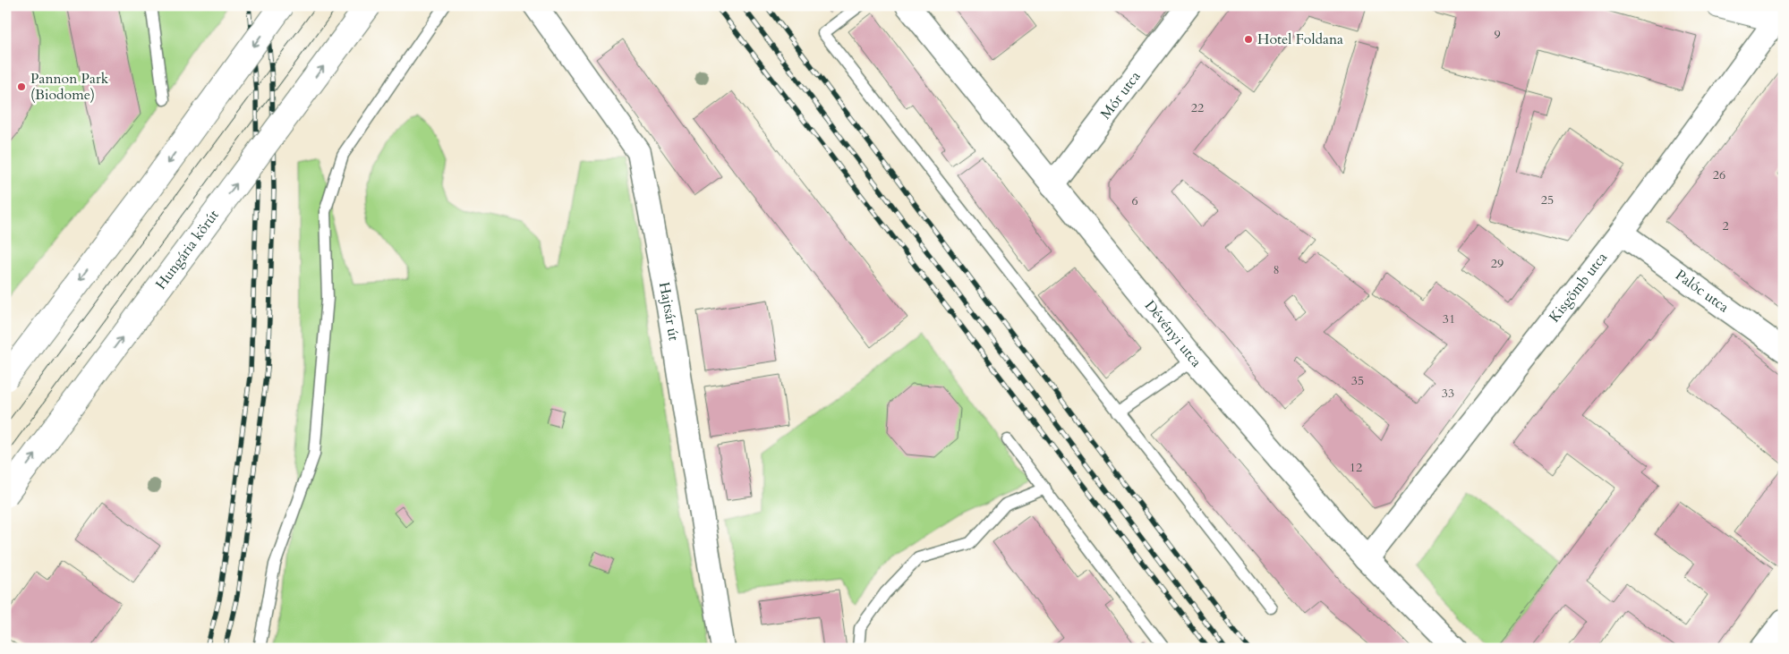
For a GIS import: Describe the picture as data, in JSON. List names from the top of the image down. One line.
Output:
{"streets":{"main road":["Hungária körút"],"street":["Mór utca","Kisgömb utca","Palóc utca","Hajtsár út","Dévényi utca"]},"crossings":[["Mór utca","Dévényi utca"],["Kisgömb utca","Palóc utca"],["Kisgömb utca","Dévényi utca"]],"places":["Hotel Foldana","Pannon Park (Biodome)"],"house_numbers":["9","22","26","25","6","2","29","8","31","35","33","12"]}
